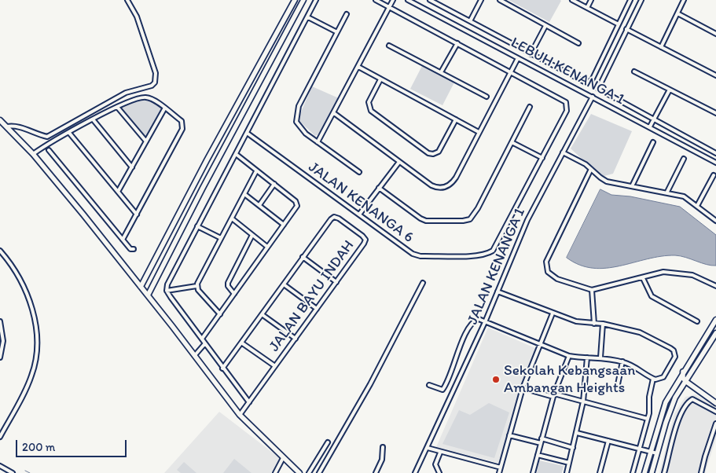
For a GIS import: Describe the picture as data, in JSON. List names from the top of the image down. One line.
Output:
{"streets":{"street":["LEBUH KENANGA 1","JALAN KENANGA 6","JALAN KENANGA 1","JALAN BAYU INDAH"]},"crossings":[["LEBUH KENANGA 1","JALAN KENANGA 1"]],"places":["Sekolah Kebangsaan Ambangan Heights"],"scale_bar":"200 m"}
